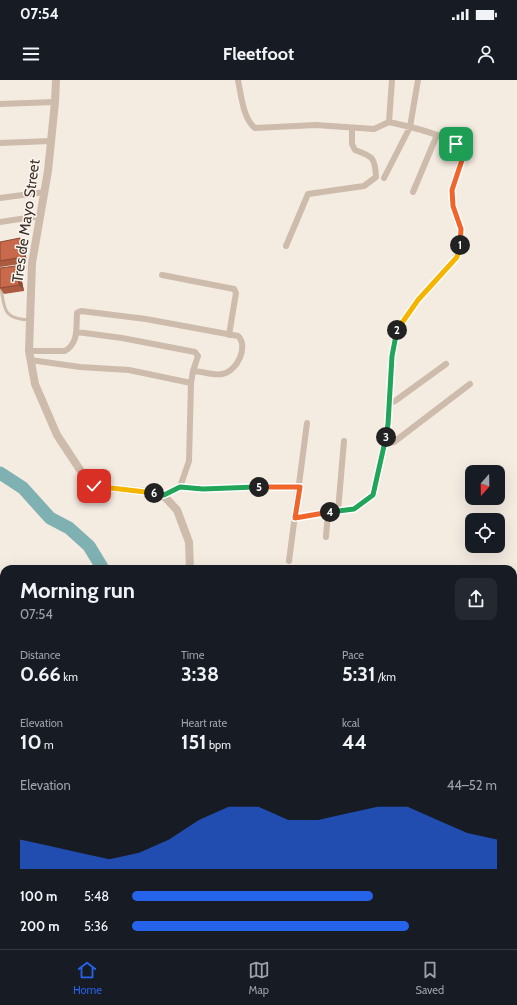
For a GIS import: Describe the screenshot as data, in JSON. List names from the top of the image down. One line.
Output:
{"streets":{"street":["Tres de Mayo Street"]},"north":"bottom","page":{"status":"07:54","header":"Fleetfoot","pins":["1","2","3","5","6","4"],"heading":["Morning run","07:54"],"stats":[["Distance","0.66 km"],["Time","3:38"],["Pace","5:31 /km"],["Elevation","10 m"],["Heart rate","151 bpm"],["kcal","44"]],"chart":["Elevation","44–52 m"],"list":[{"name":"100 m","note":"5:48"},{"name":"200 m","note":"5:36"}],"tabs":["Home","Map","Saved"]}}
